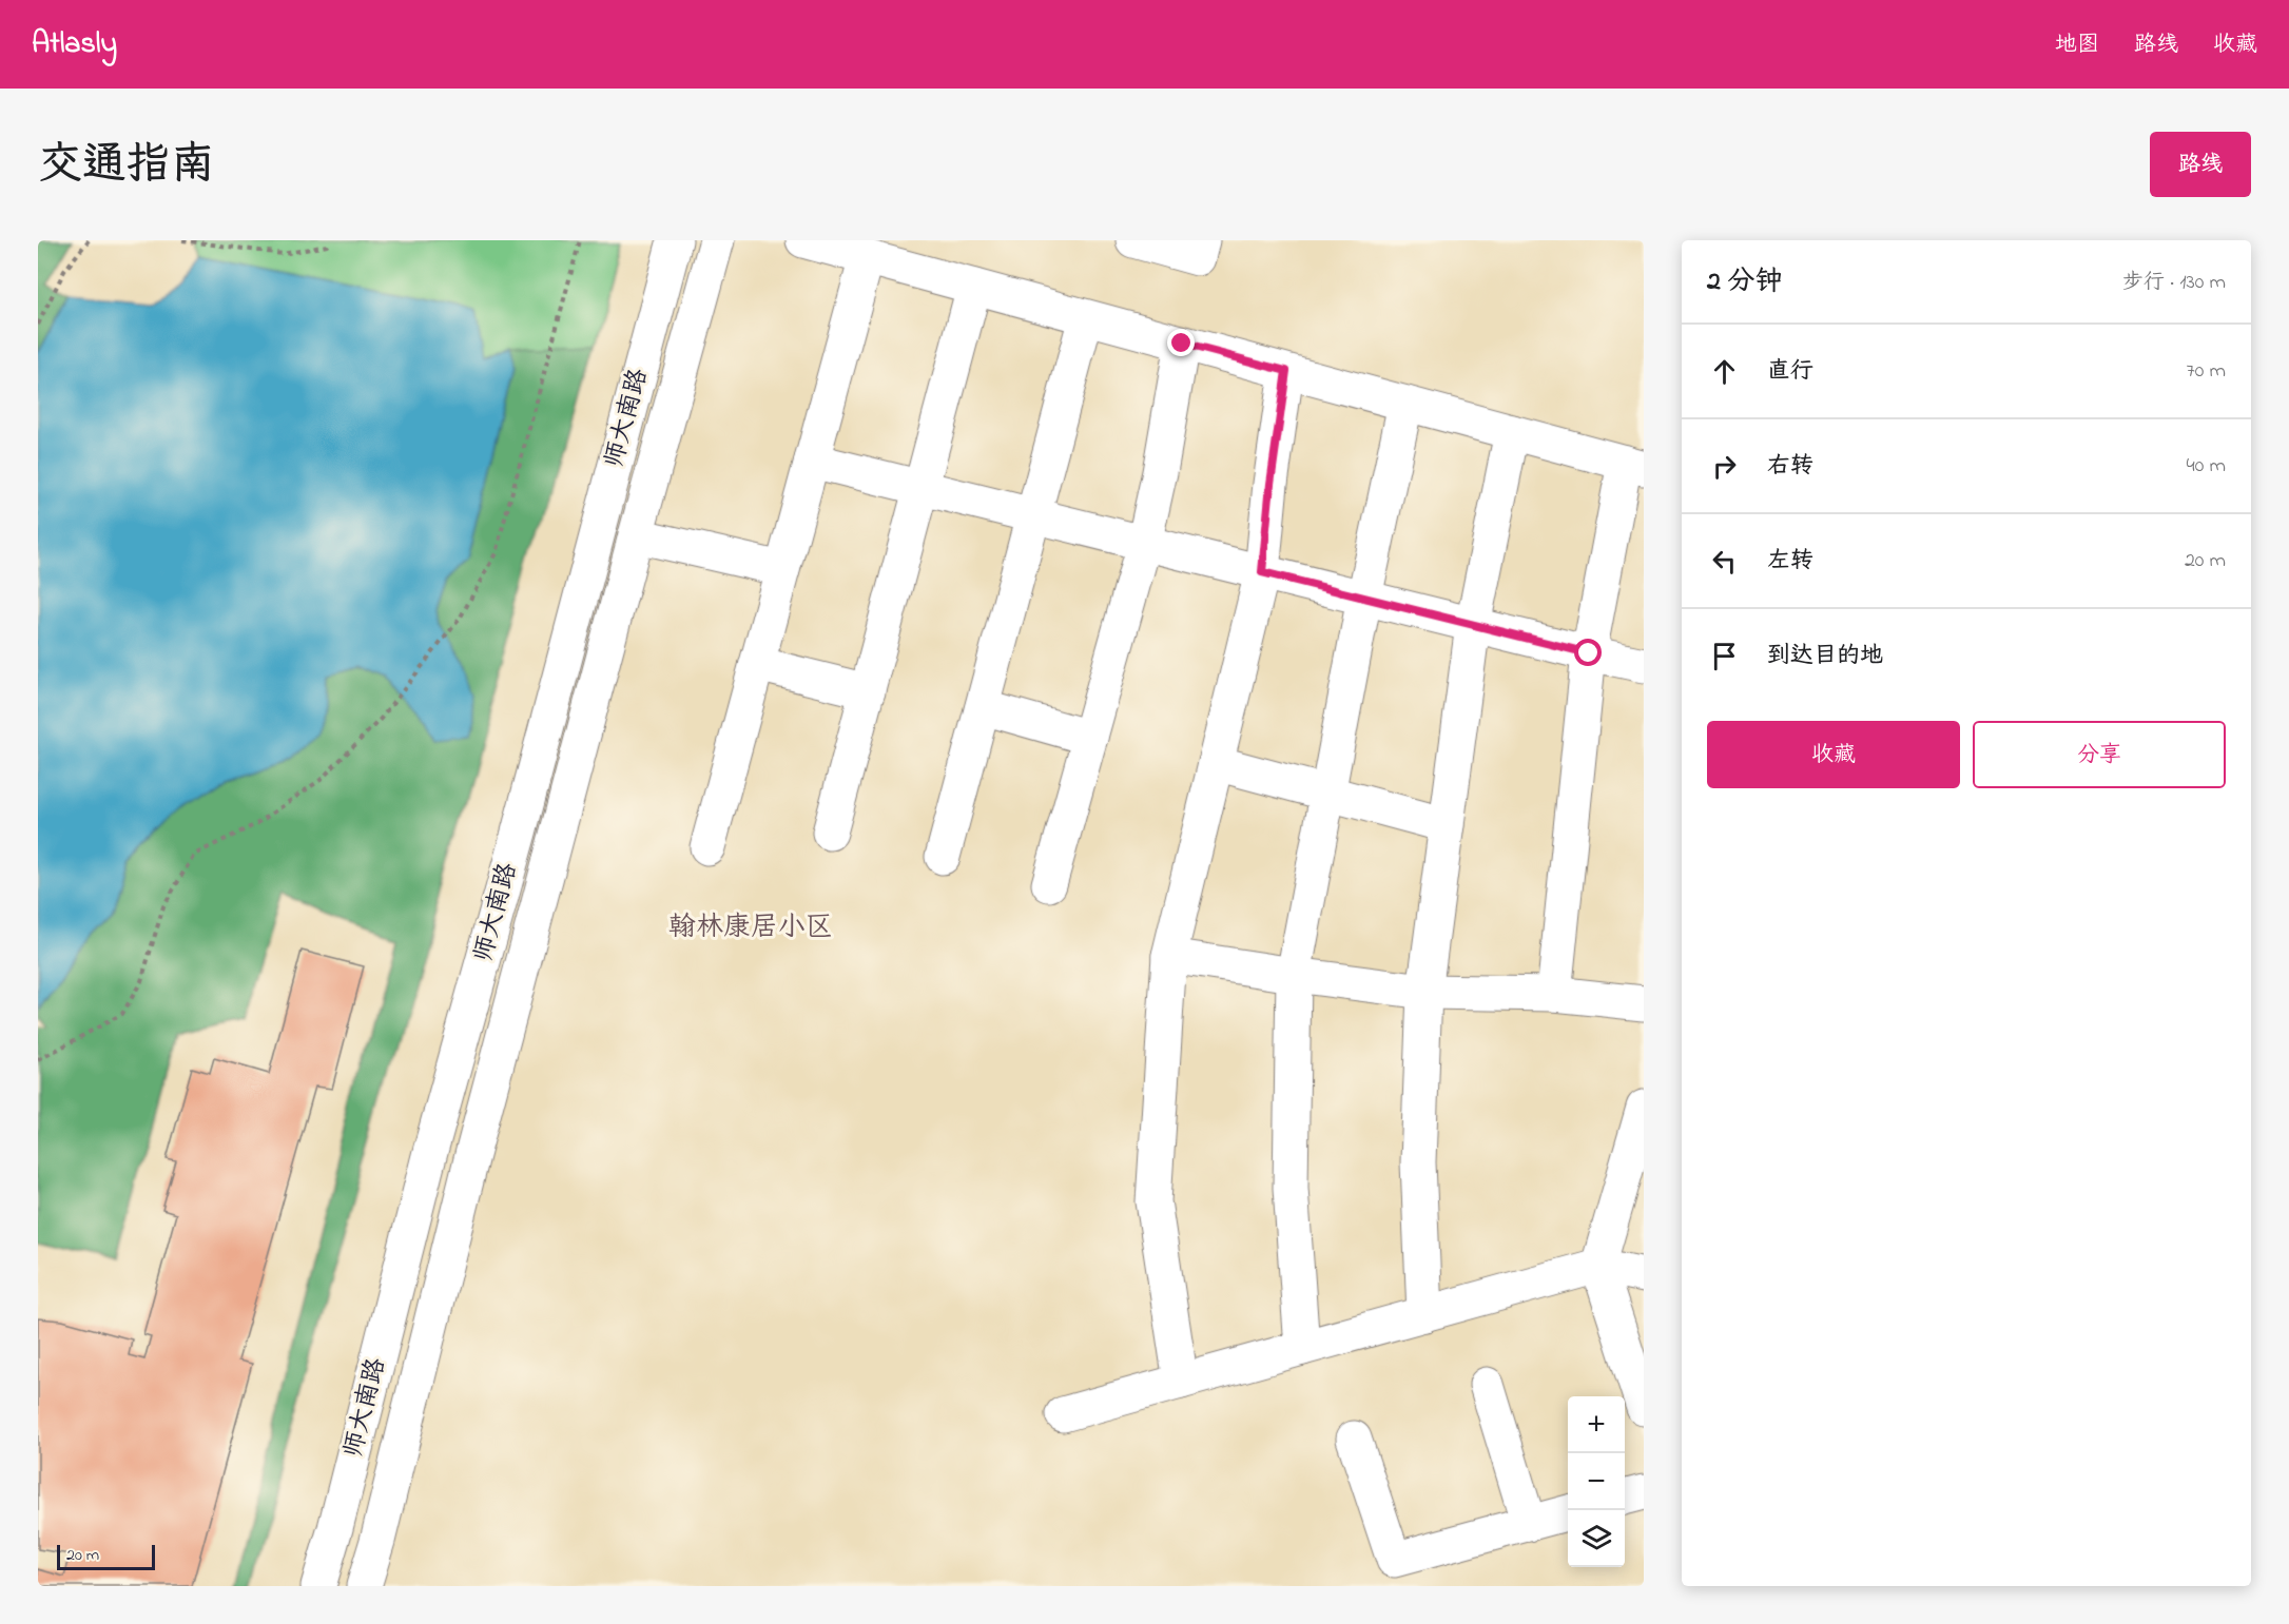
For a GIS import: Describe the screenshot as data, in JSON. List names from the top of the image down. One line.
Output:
{"streets":{"street":["师大南路"]},"districts":["翰林康居小区"],"scale_bar":"20 m","page":{"header":"Atlasly","nav":["地图","路线","收藏"],"title":"交通指南","buttons":["路线",["收藏","分享"]],"heading":["2 分钟","步行 · 130 m"],"list":[["直行","70 m"],["右转","40 m"],["左转","20 m"],"到达目的地"],"map_buttons":["+","−"],"scale":"20 m"}}
